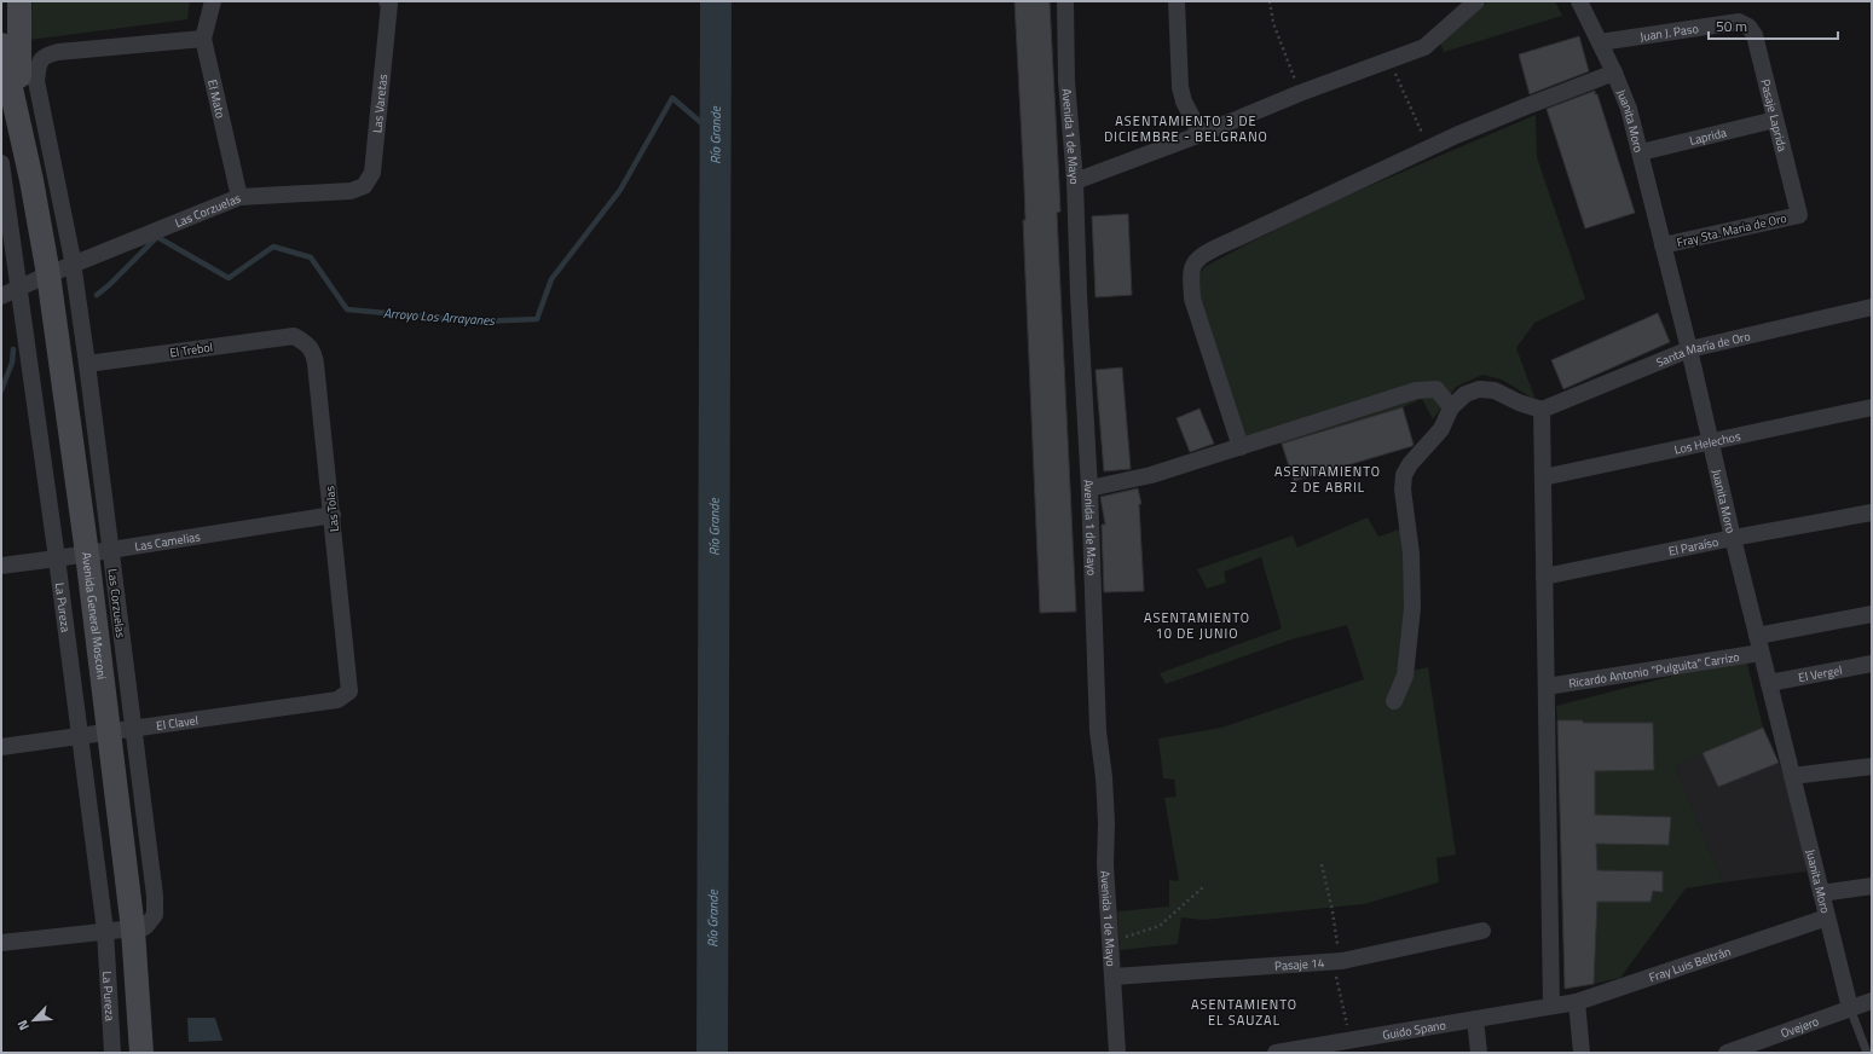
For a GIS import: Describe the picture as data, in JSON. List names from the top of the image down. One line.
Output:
{"streets":{"main road":["Avenida General Mosconi"],"street":["Juan J. Paso","El Mato","Las Varetas","Pasaje Laprida","Juanita Moro","Laprida","Avenida 1 de Mayo","Las Corzuelas","Fray Sta. Maria de Oro","El Trebol","Santa María de Oro","Los Helechos","Las Tolas","Las Camelias","El Paraíso","La Pureza","Ricardo Antonio \"Pulguita\" Carrizo","El Vergel","El Clavel","Pasaje 14","Fray Luis Beltrán","Ovejero","Guido Spano"]},"crossings":[["Juan J. Paso","Pasaje Laprida"],["Juan J. Paso","Juanita Moro"],["El Mato","Las Corzuelas"],["Las Varetas","Las Corzuelas"],["Pasaje Laprida","Laprida"],["Pasaje Laprida","Fray Sta. Maria de Oro"],["Juanita Moro","Laprida"],["Juanita Moro","Fray Sta. Maria de Oro"],["Juanita Moro","Santa María de Oro"],["Juanita Moro","Los Helechos"],["Juanita Moro","El Paraíso"],["Juanita Moro","Ricardo Antonio \"Pulguita\" Carrizo"],["Juanita Moro","El Vergel"],["Juanita Moro","Fray Luis Beltrán"],["Juanita Moro","Ovejero"],["Avenida 1 de Mayo","Pasaje 14"],["Las Corzuelas","El Trebol"],["Las Corzuelas","Las Camelias"],["Las Corzuelas","La Pureza"],["Las Corzuelas","Avenida General Mosconi"],["Las Corzuelas","El Clavel"],["El Trebol","Las Tolas"],["Las Tolas","Las Camelias"],["Las Tolas","El Clavel"],["Las Camelias","La Pureza"],["Las Camelias","Avenida General Mosconi"],["La Pureza","El Clavel"],["Avenida General Mosconi","El Clavel"],["Fray Luis Beltrán","Guido Spano"]],"districts":["ASENTAMIENTO 3 DE DICIEMBRE - BELGRANO","ASENTAMIENTO 2 DE ABRIL","ASENTAMIENTO 10 DE JUNIO","ASENTAMIENTO EL SAUZAL"],"water":["Río Grande","Arroyo Los Arrayanes"],"scale_bar":"50 m","north":"bottom left"}
